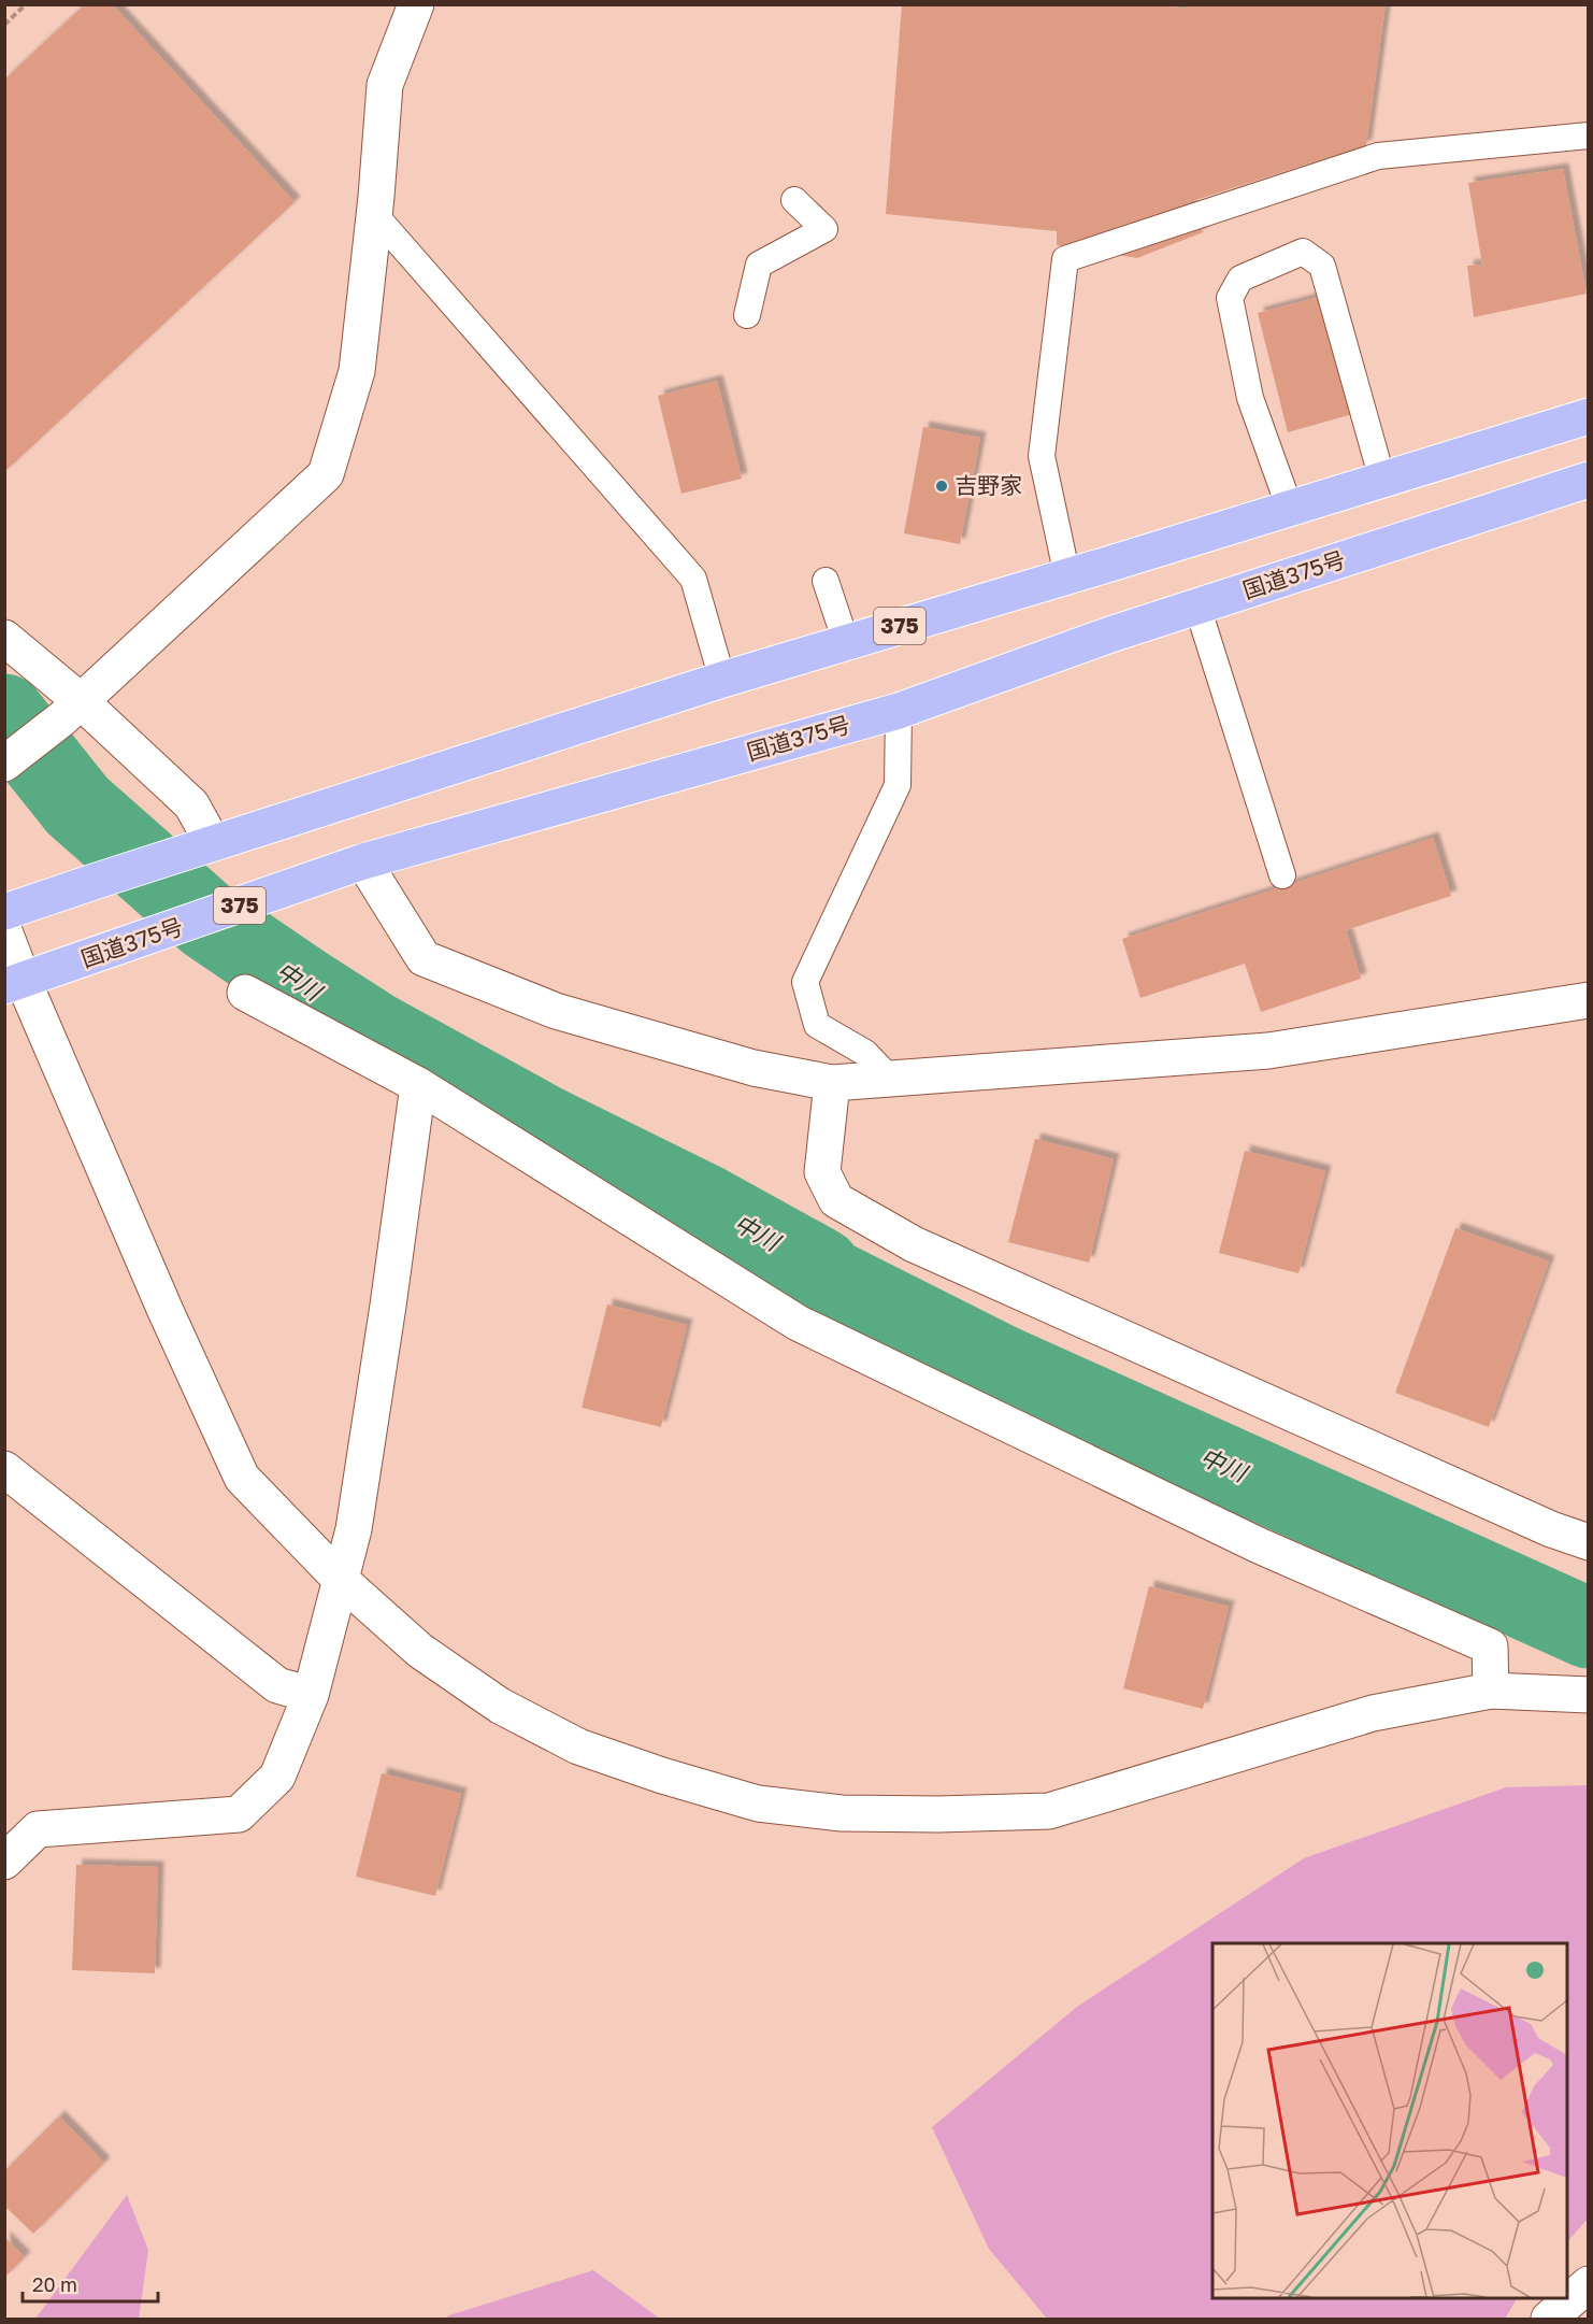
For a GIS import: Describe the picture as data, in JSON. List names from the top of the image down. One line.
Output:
{"streets":{"highway":["国道375号","375"]},"water":["中川"],"places":["吉野家"],"scale_bar":"20 m"}
